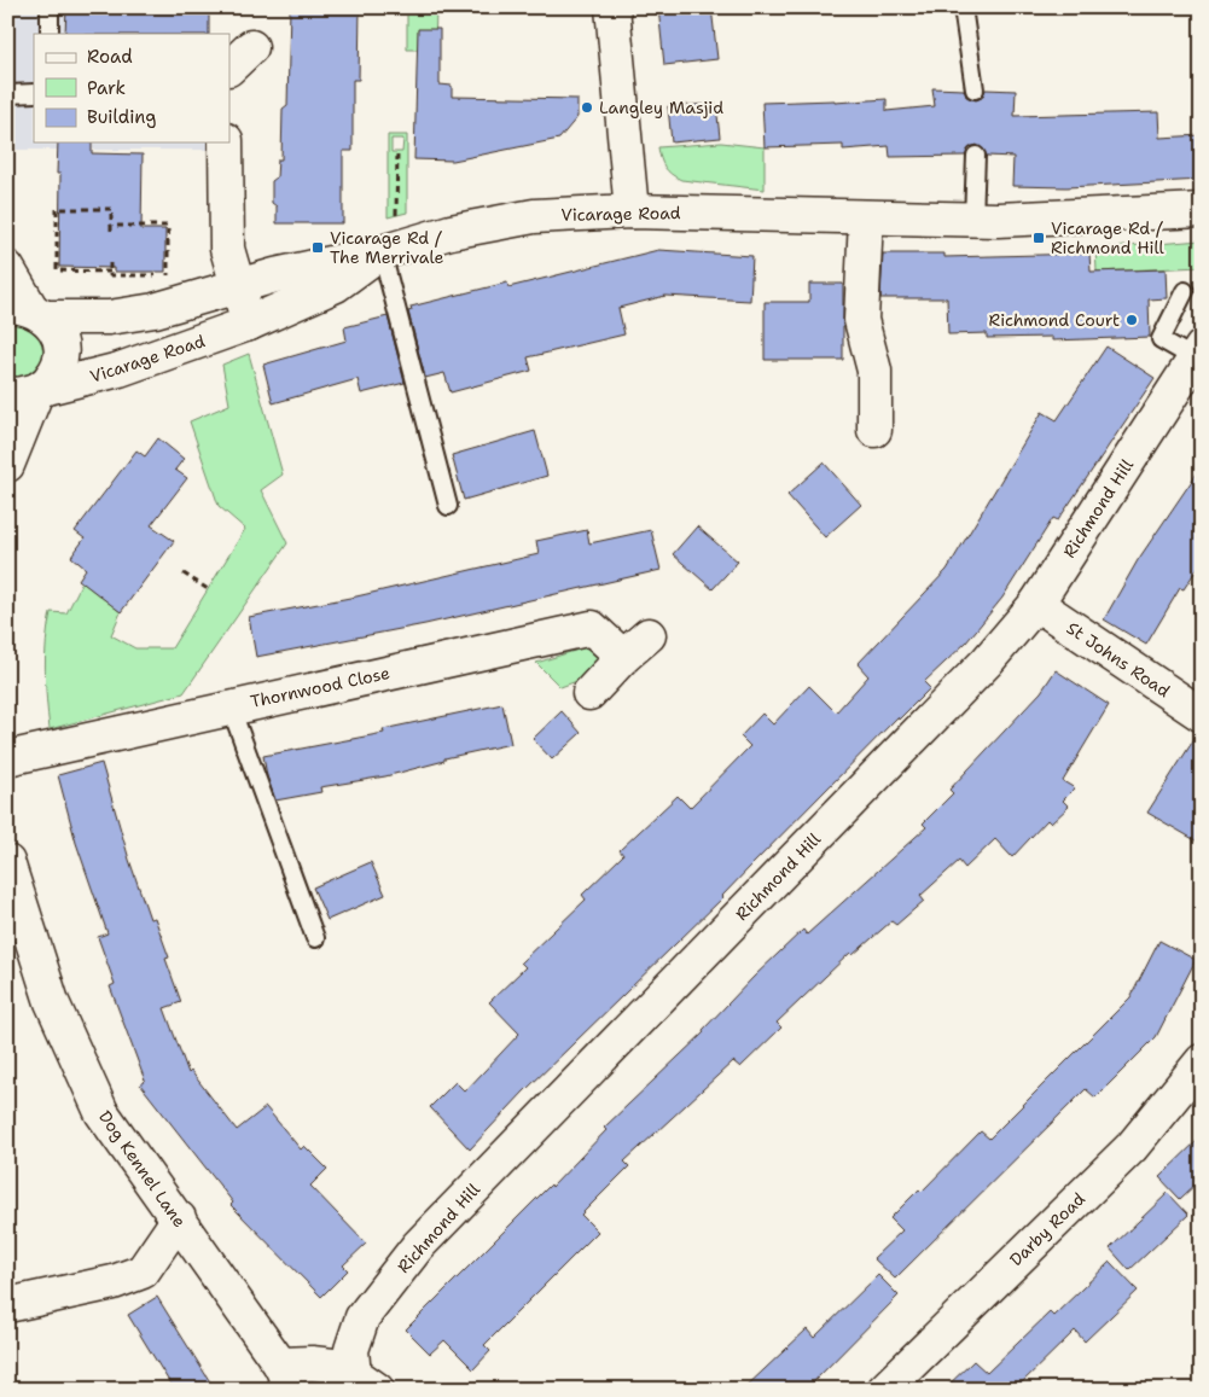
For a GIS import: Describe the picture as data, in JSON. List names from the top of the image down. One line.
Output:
{"streets":{"street":["Vicarage Road","Richmond Hill","St Johns Road","Thornwood Close","Dog Kennel Lane","Darby Road"]},"crossings":[["Richmond Hill","St Johns Road"]],"places":{"other":["Langley Masjid","Richmond Court"],"transit":["Vicarage Rd / Richmond Hill","Vicarage Rd / The Merrivale"]},"legend":["Road","Park","Building"]}
